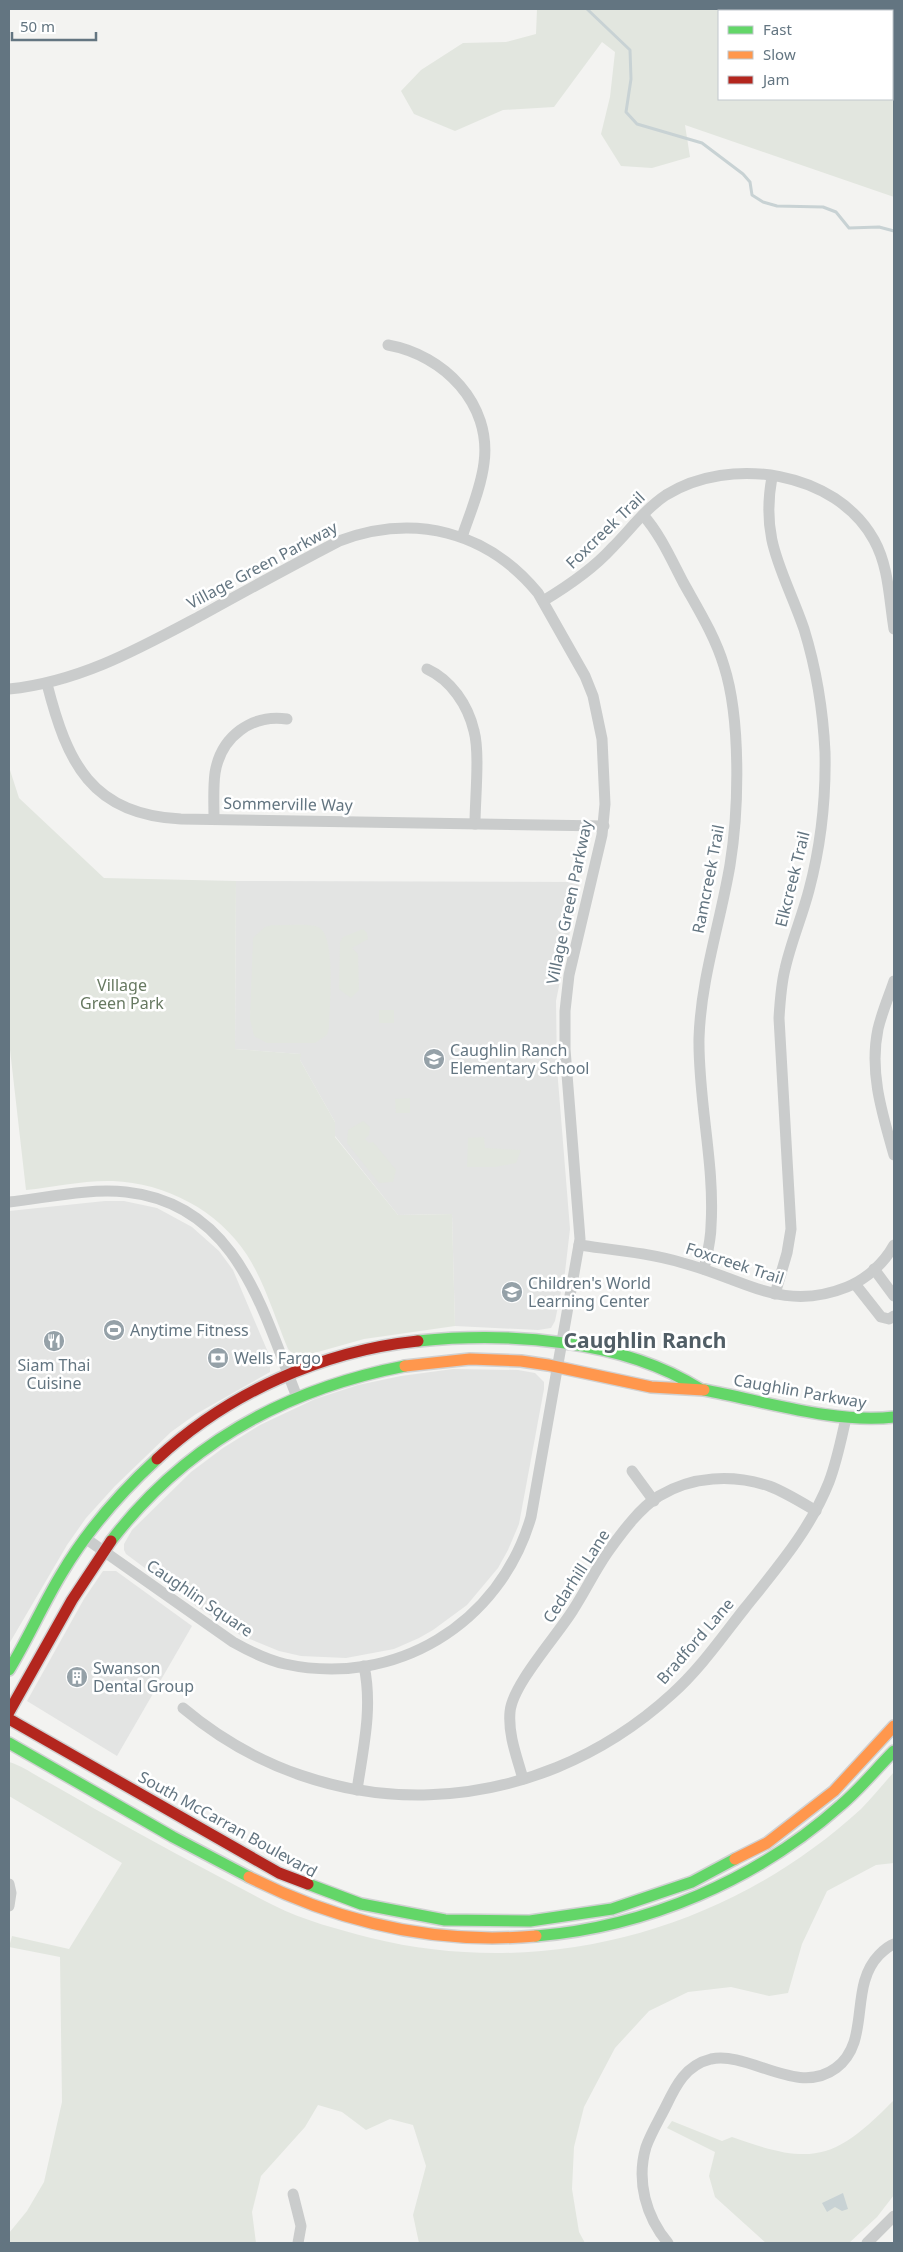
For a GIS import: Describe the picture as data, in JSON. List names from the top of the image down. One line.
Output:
{"streets":{"main road":["Caughlin Parkway","South McCarran Boulevard"],"street":["Foxcreek Trail","Village Green Parkway","Sommerville Way","Ramcreek Trail","Elkcreek Trail","Cedarhill Lane","Caughlin Square","Bradford Lane"]},"crossings":[["Foxcreek Trail","Village Green Parkway"],["Foxcreek Trail","Ramcreek Trail"],["Foxcreek Trail","Elkcreek Trail"],["Village Green Parkway","Sommerville Way"],["Village Green Parkway","Caughlin Parkway"],["Village Green Parkway","Caughlin Square"],["Caughlin Parkway","Caughlin Square"],["Caughlin Parkway","Bradford Lane"],["Cedarhill Lane","Bradford Lane"]],"districts":["Caughlin Ranch"],"parks":["Village Green Park"],"places":{"school or university":["Caughlin Ranch Elementary School","Children's World Learning Center"],"sports":["Anytime Fitness"],"restaurant":["Siam Thai Cuisine"],"bank":["Wells Fargo"],"building":["Swanson Dental Group"]},"legend":["Fast","Slow","Jam"],"scale_bar":"50 m"}
